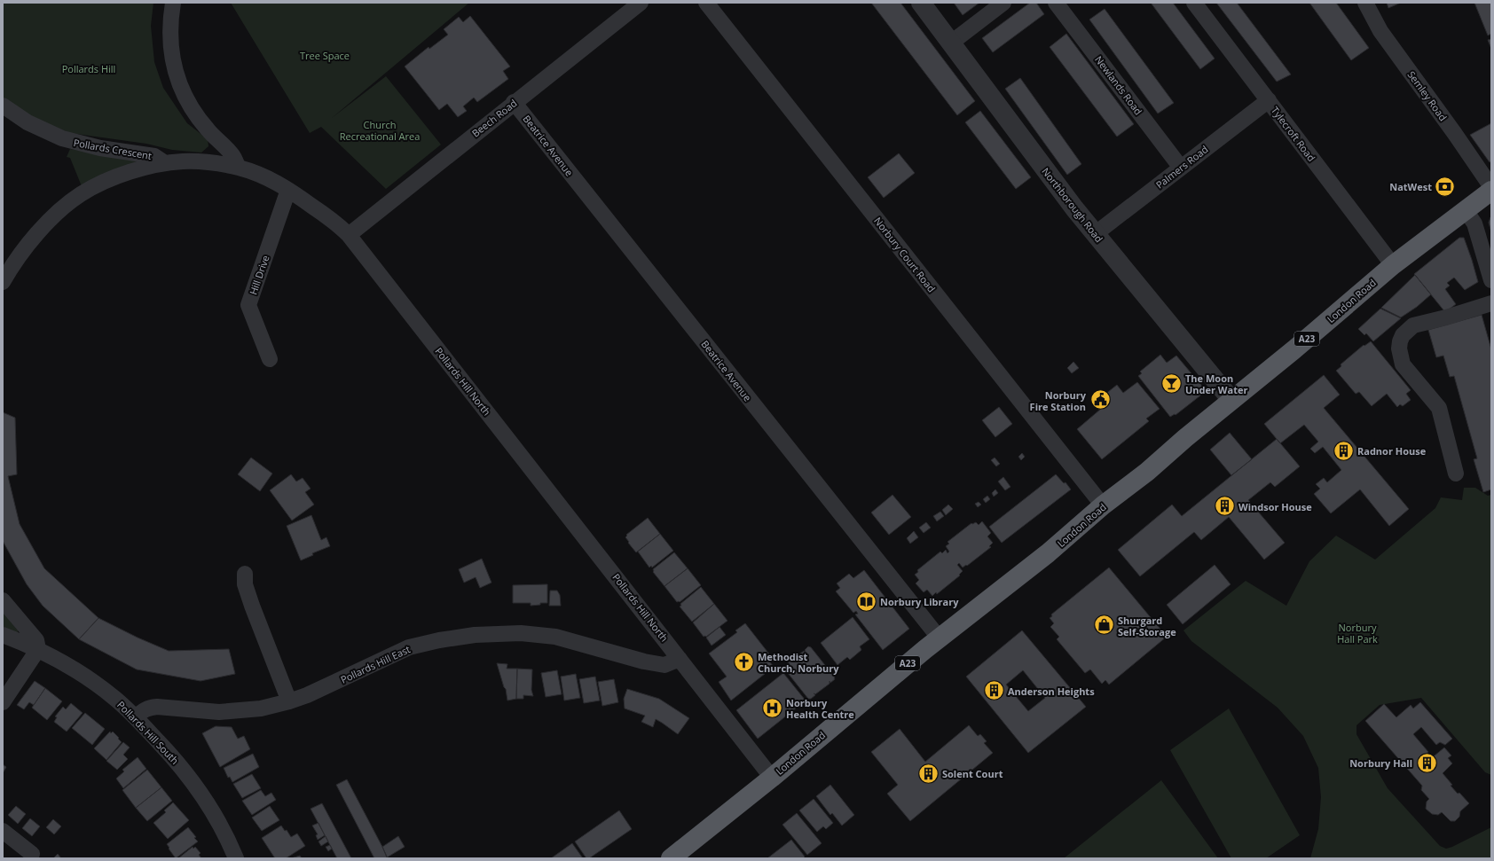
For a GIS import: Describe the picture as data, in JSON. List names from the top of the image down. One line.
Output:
{"streets":{"highway":["London Road","A23"],"street":["Newlands Road","Semley Road","Beech Road","Tylecroft Road","Beatrice Avenue","Pollards Crescent","Palmers Road","Northborough Road","Norbury Court Road","Hill Drive","Pollards Hill North","Pollards Hill East","Pollards Hill South"]},"crossings":[["Newlands Road","Palmers Road"],["Beech Road","Beatrice Avenue"],["Beech Road","Pollards Hill North"],["Tylecroft Road","Palmers Road"],["Tylecroft Road","London Road"],["Beatrice Avenue","London Road"],["Pollards Crescent","Pollards Hill North"],["Palmers Road","Northborough Road"],["Northborough Road","London Road"],["Norbury Court Road","London Road"],["Hill Drive","Pollards Hill North"],["London Road","Pollards Hill North"],["Pollards Hill North","Pollards Hill East"],["Pollards Hill East","Pollards Hill South"]],"parks":["Tree Space","Pollards Hill","Church Recreational Area","Norbury Hall Park"],"places":{"bank":["NatWest"],"bar":["The Moon Under Water"],"public building":["Norbury Fire Station"],"building":["Radnor House","Windsor House","Anderson Heights","Norbury Hall","Solent Court"],"library":["Norbury Library"],"shop":["Shurgard Self-Storage"],"church":["Methodist Church, Norbury"],"hospital":["Norbury Health Centre"]}}
